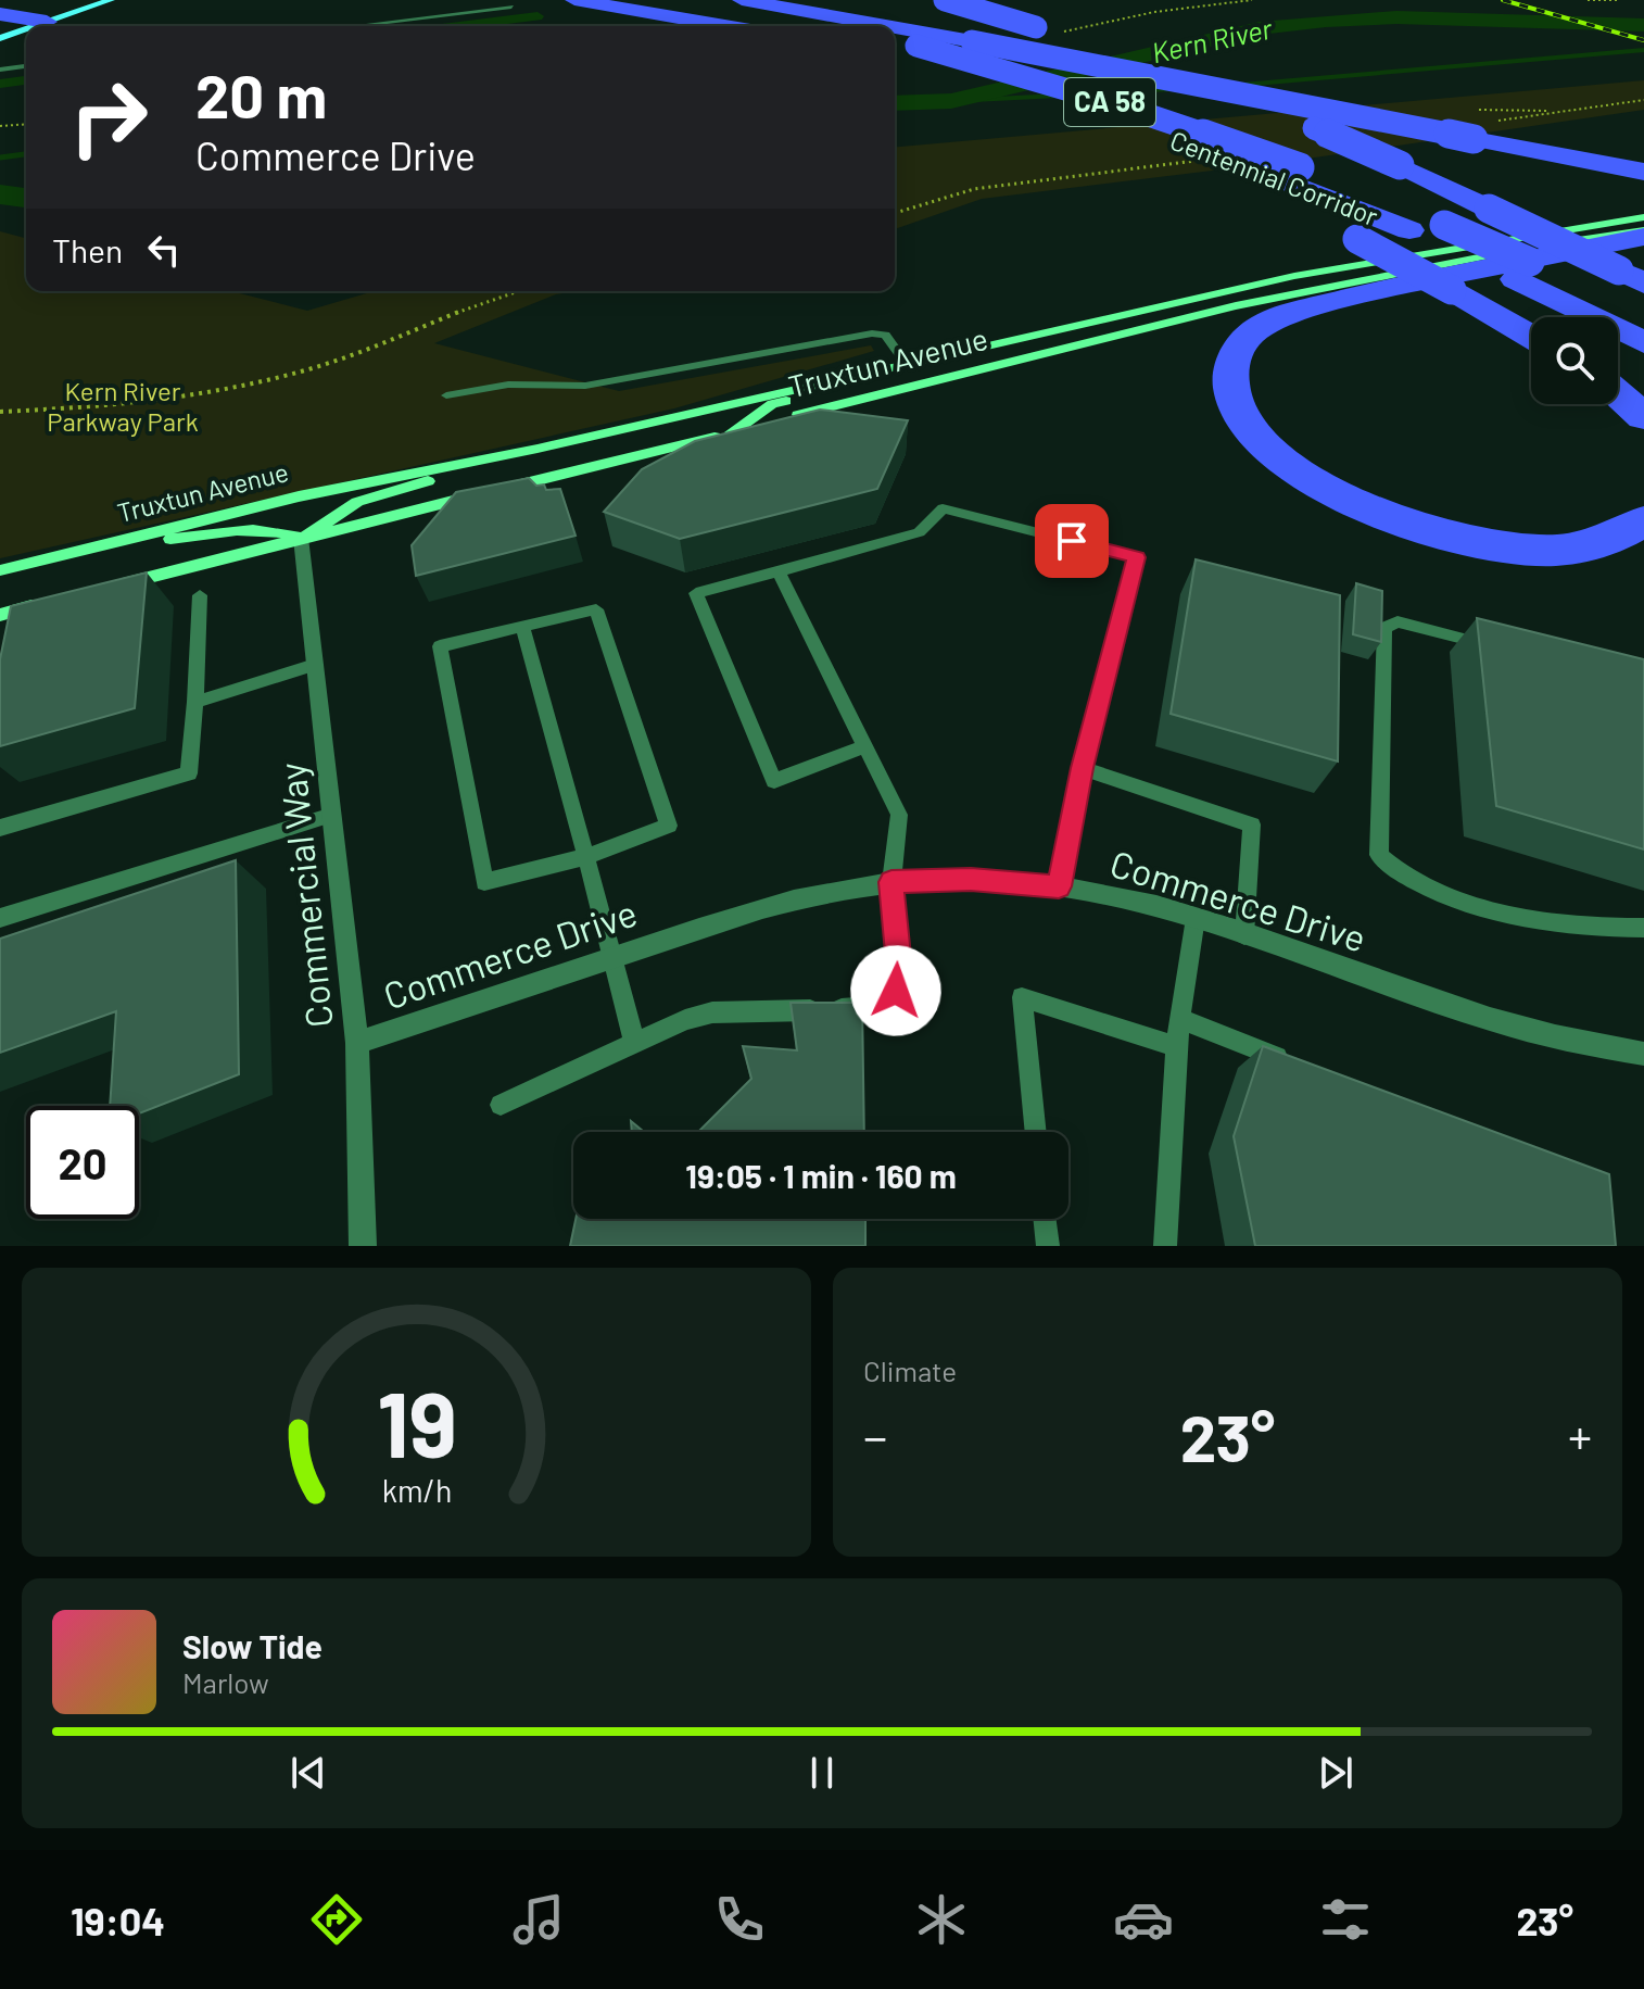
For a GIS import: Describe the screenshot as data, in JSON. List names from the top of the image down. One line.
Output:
{"streets":{"highway":["CA 58","Centennial Corridor"],"main road":["Truxtun Avenue"],"street":["Commercial Way","Commerce Drive"]},"crossings":[["Truxtun Avenue","Commercial Way"],["Commercial Way","Commerce Drive"]],"water":["Kern River"],"parks":["Kern River Parkway Park"],"page":{"turn":["20 m","Commerce Drive"],"then":"Then","limit":"20","trip":"19:05 · 1 min · 160 m","tile":"Climate","heat":["−","23°","+"],"song":["Slow Tide","Marlow"],"tabs":["19:04","23°"],"gauge":["19","km/h"]}}
